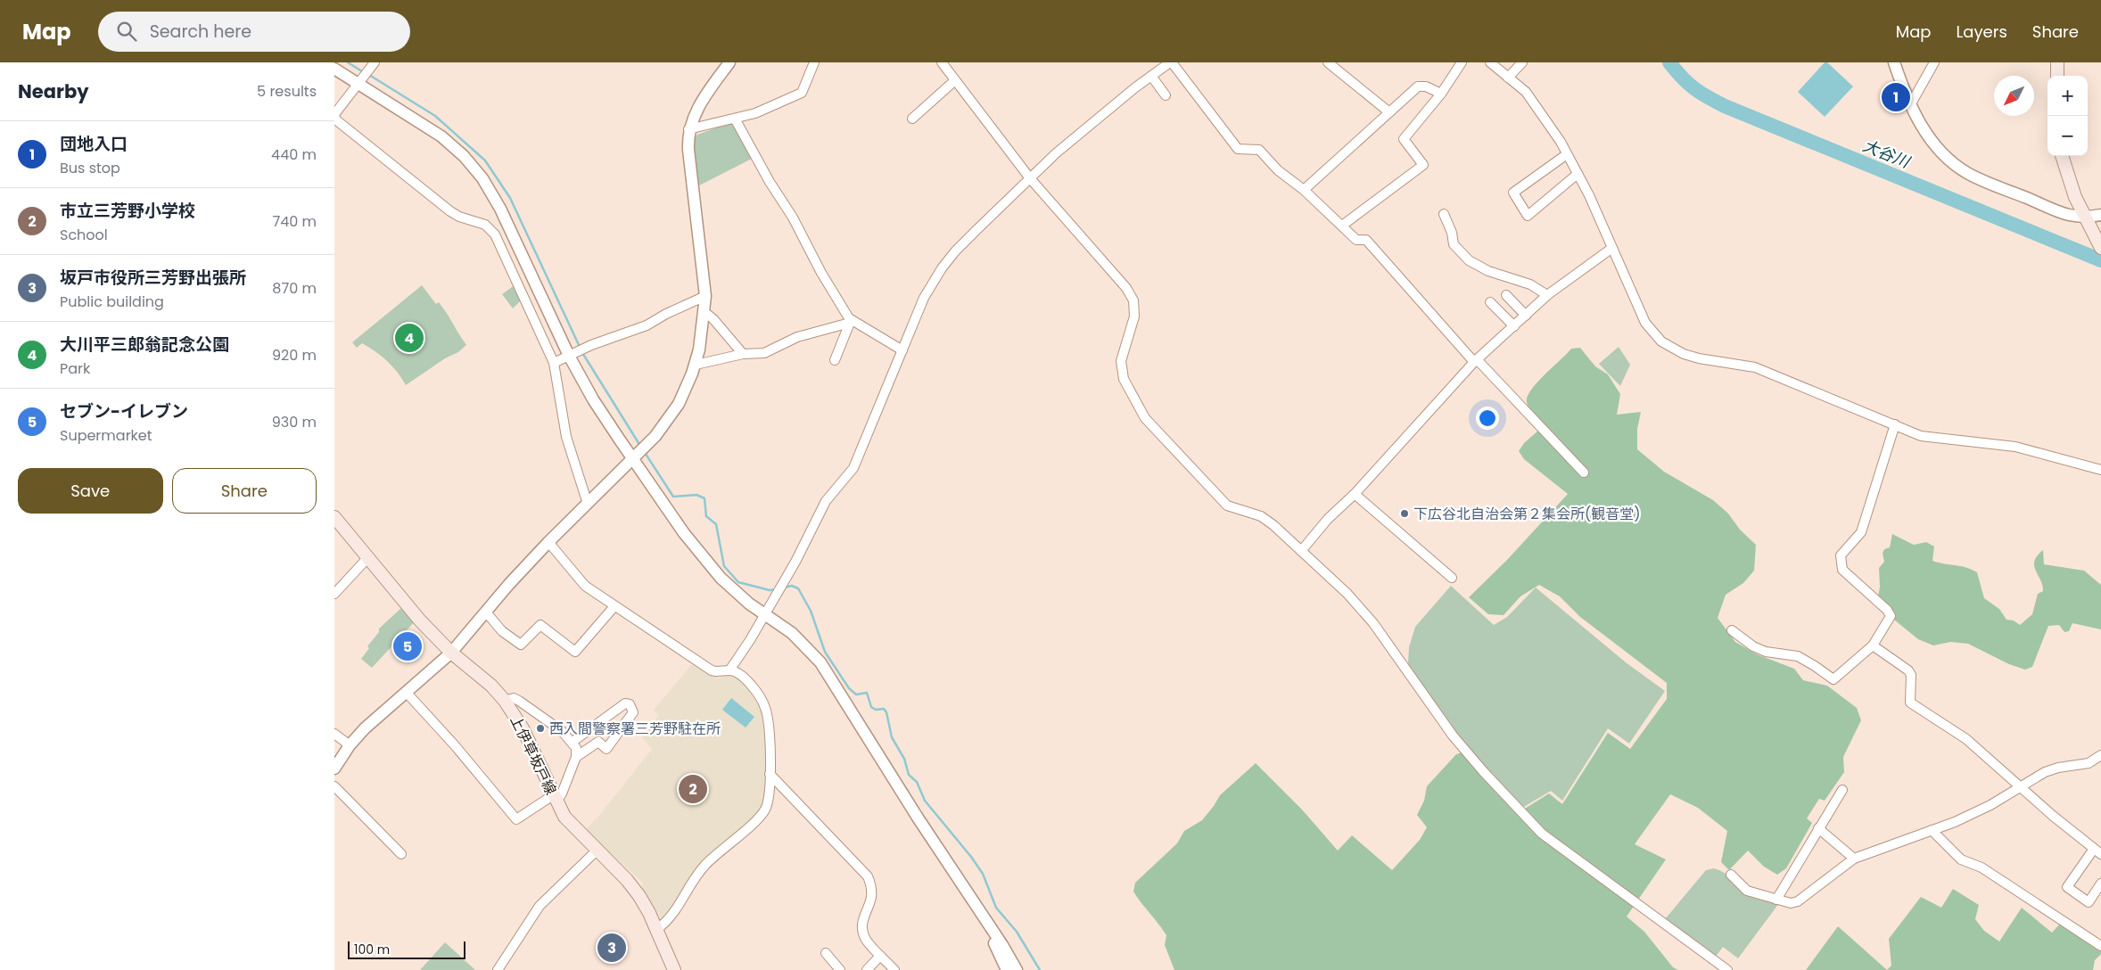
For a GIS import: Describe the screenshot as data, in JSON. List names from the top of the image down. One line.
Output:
{"streets":{"main road":["上伊草坂戸線"]},"water":["大谷川"],"places":["下広谷北自治会第２集会所(観音堂)","西入間警察署三芳野駐在所"],"scale_bar":"100 m","north":"bottom left","page":{"header":"Map","search":"Search here","nav":["Map","Layers","Share"],"heading":["Nearby","5 results"],"map_buttons":["+","−"],"pins":["1","4","5","2","3"],"list":[{"mark":"1","name":"団地入口","note":"Bus stop","value":"440 m"},{"mark":"2","name":"市立三芳野小学校","note":"School","value":"740 m"},{"mark":"3","name":"坂戸市役所三芳野出張所","note":"Public building","value":"870 m"},{"mark":"4","name":"大川平三郎翁記念公園","note":"Park","value":"920 m"},{"mark":"5","name":"セブン-イレブン","note":"Supermarket","value":"930 m"}],"buttons":["Save","Share"],"scale":"100 m"}}
